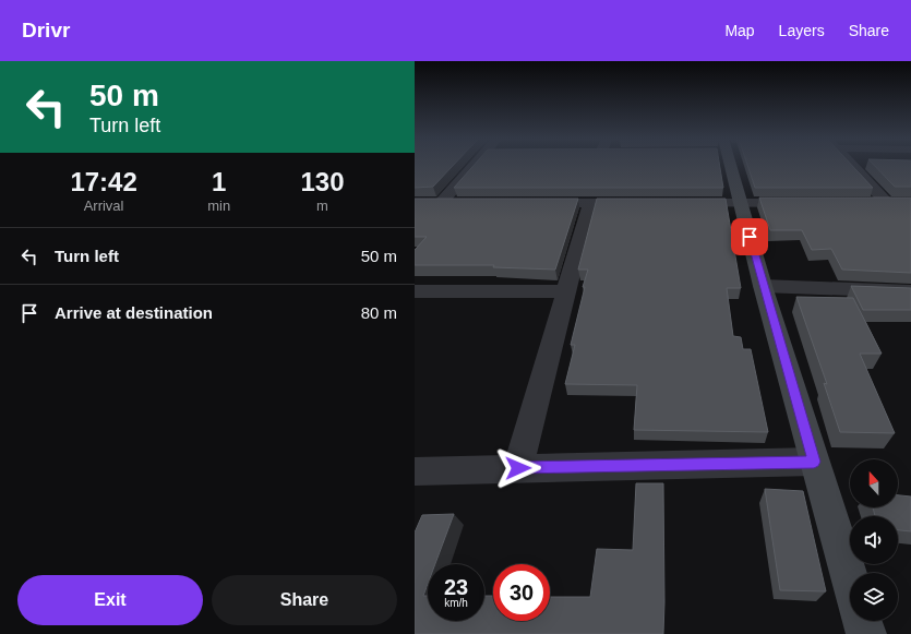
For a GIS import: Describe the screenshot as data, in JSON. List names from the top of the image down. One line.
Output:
{"north":"top","page":{"header":"Drivr","nav":["Map","Layers","Share"],"turn":["50 m","Turn left"],"eta":["17:42","Arrival","1","min","130","m"],"list":[{"name":"Turn left","value":"50 m"},{"name":"Arrive at destination","value":"80 m"}],"speed":"23 km/h","limit":"30","buttons":["Exit","Share"]}}
